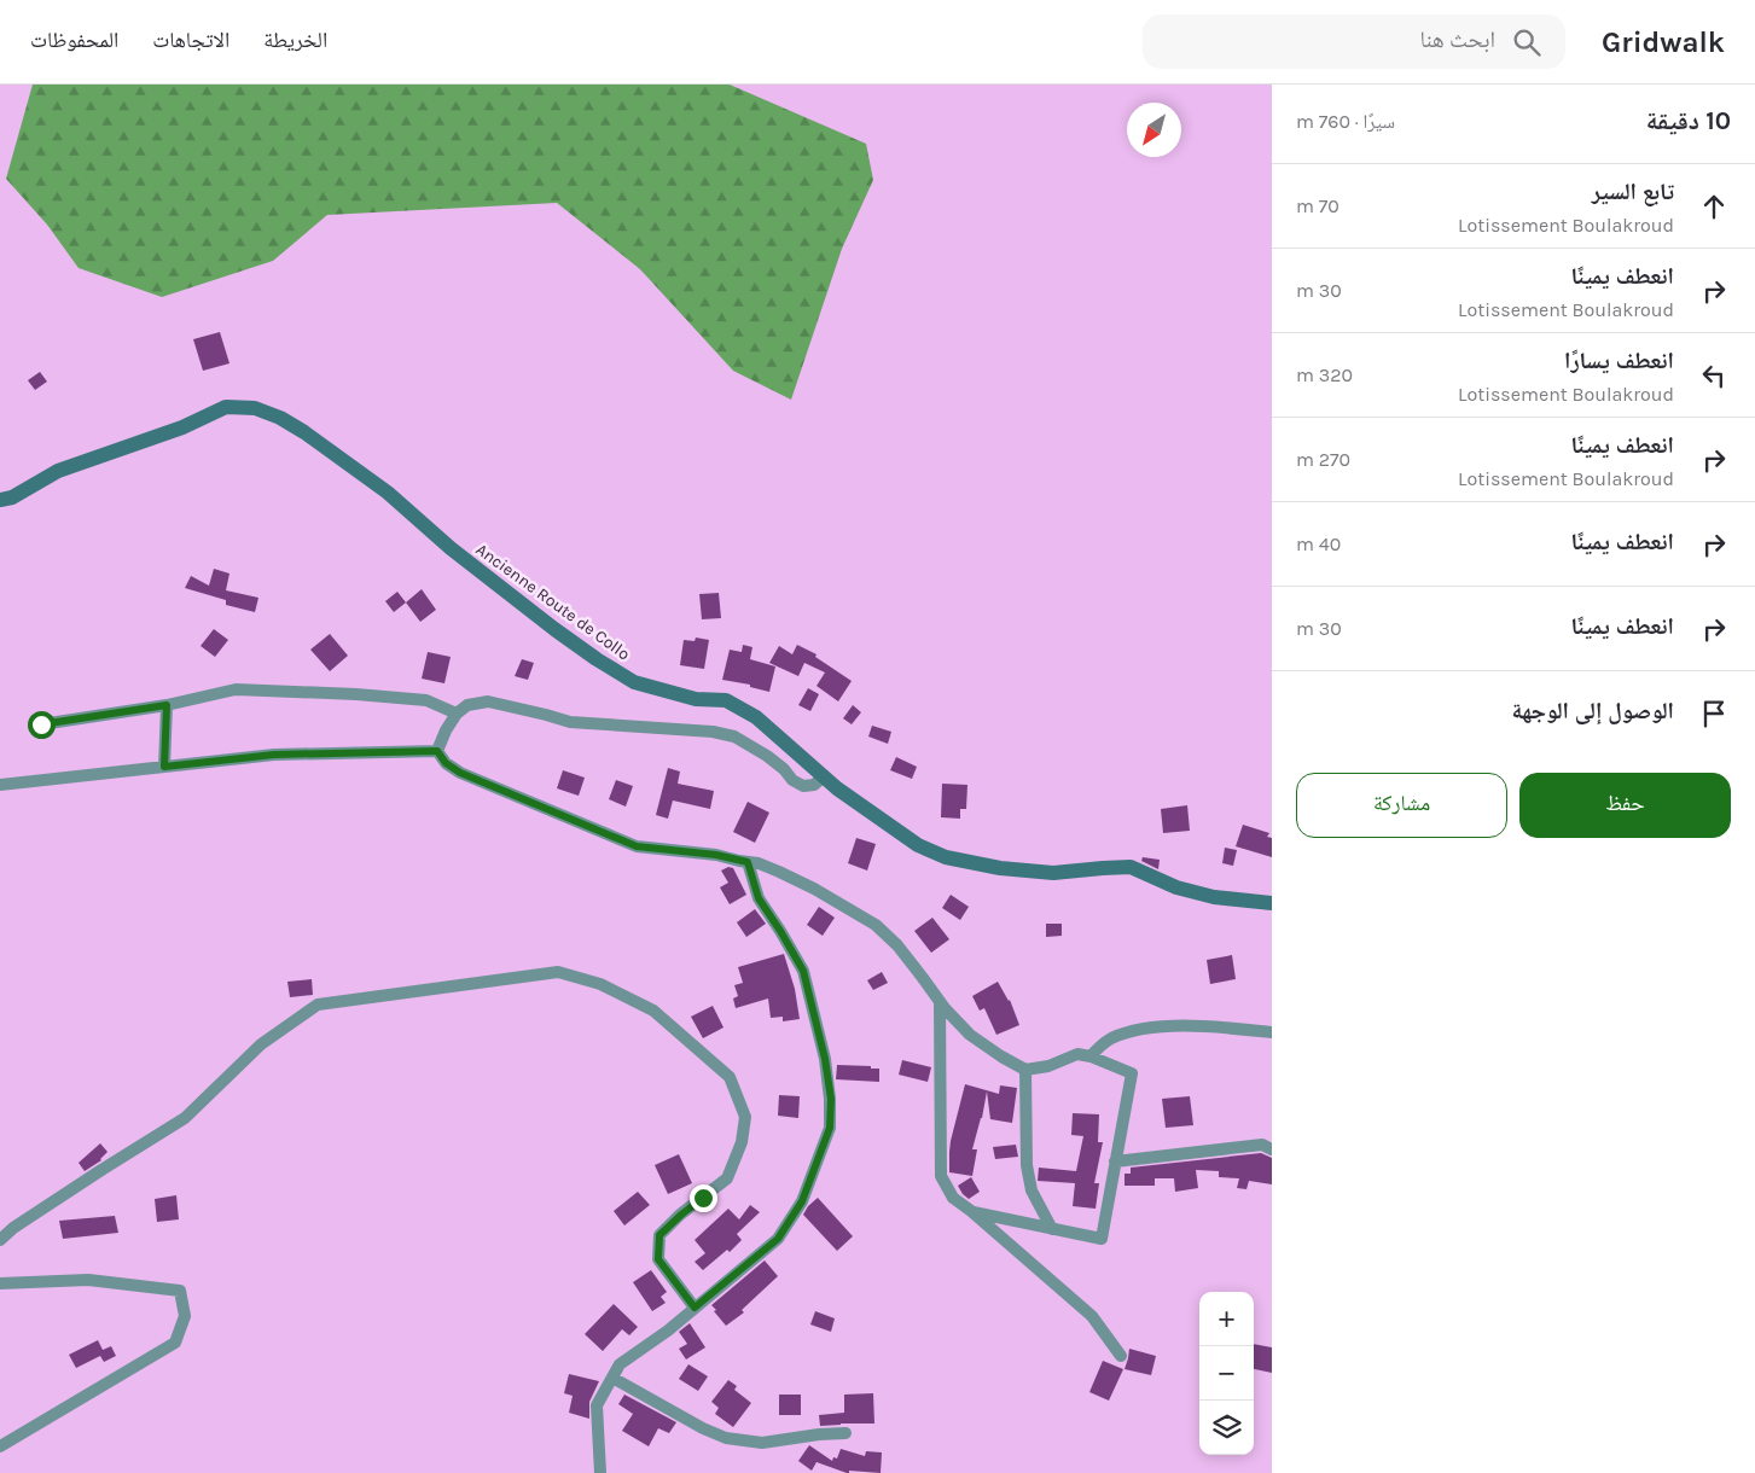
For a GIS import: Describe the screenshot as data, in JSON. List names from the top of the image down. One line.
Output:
{"streets":{"main road":["Ancienne Route de Collo"]},"north":"bottom left","page":{"header":"Gridwalk","search":"ابحث هنا","nav":["الخريطة","الاتجاهات","المحفوظات"],"heading":["10 دقيقة","سيرًا · 760 m"],"list":[["تابع السير","Lotissement Boulakroud","70 m"],["انعطف يمينًا","Lotissement Boulakroud","30 m"],["انعطف يسارًا","Lotissement Boulakroud","320 m"],["انعطف يمينًا","Lotissement Boulakroud","270 m"],["انعطف يمينًا","40 m"],["انعطف يمينًا","30 m"],"الوصول إلى الوجهة"],"buttons":["حفظ","مشاركة"],"map_buttons":["+","−"]}}
